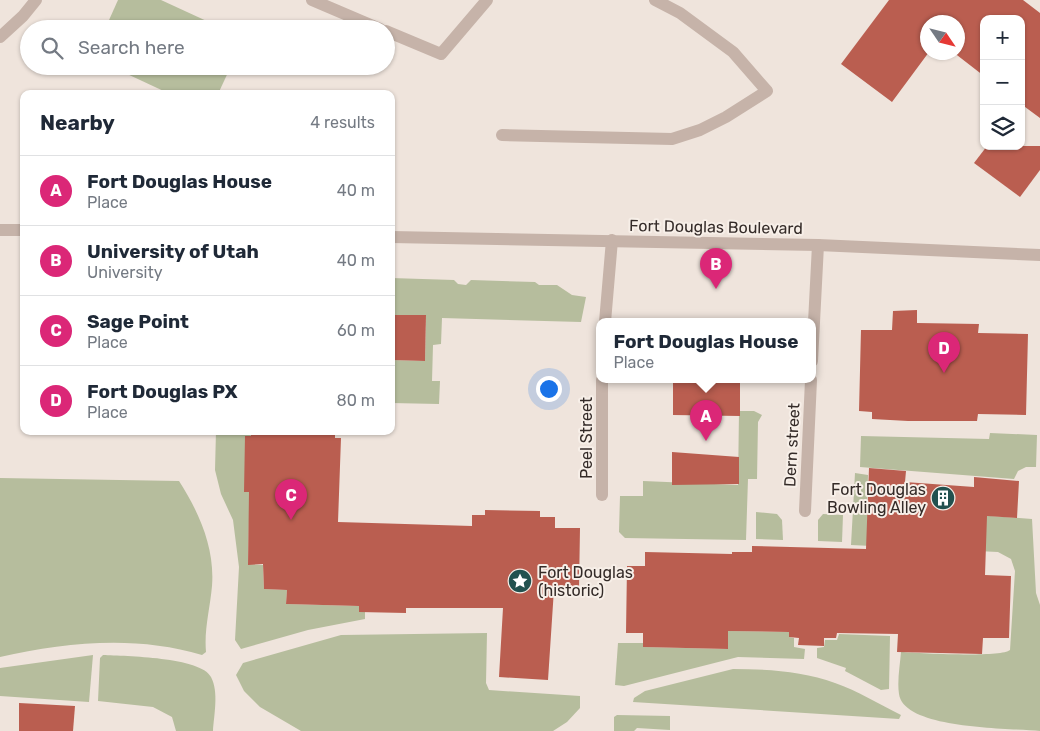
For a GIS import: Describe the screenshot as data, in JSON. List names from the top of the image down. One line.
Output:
{"streets":{"street":["Fort Douglas Boulevard","Peel Street","Dern street"]},"places":{"building":["Fort Douglas Bowling Alley"],"place":["Fort Douglas (historic)"]},"north":"bottom right","page":{"map_buttons":["+","−"],"search":"Search here","heading":["Nearby","4 results"],"list":[{"mark":"A","name":"Fort Douglas House","note":"Place","value":"40 m"},{"mark":"B","name":"University of Utah","note":"University","value":"40 m"},{"mark":"C","name":"Sage Point","note":"Place","value":"60 m"},{"mark":"D","name":"Fort Douglas PX","note":"Place","value":"80 m"}],"pins":["B","D","A","C"],"popup":["Fort Douglas House","Place"]}}
